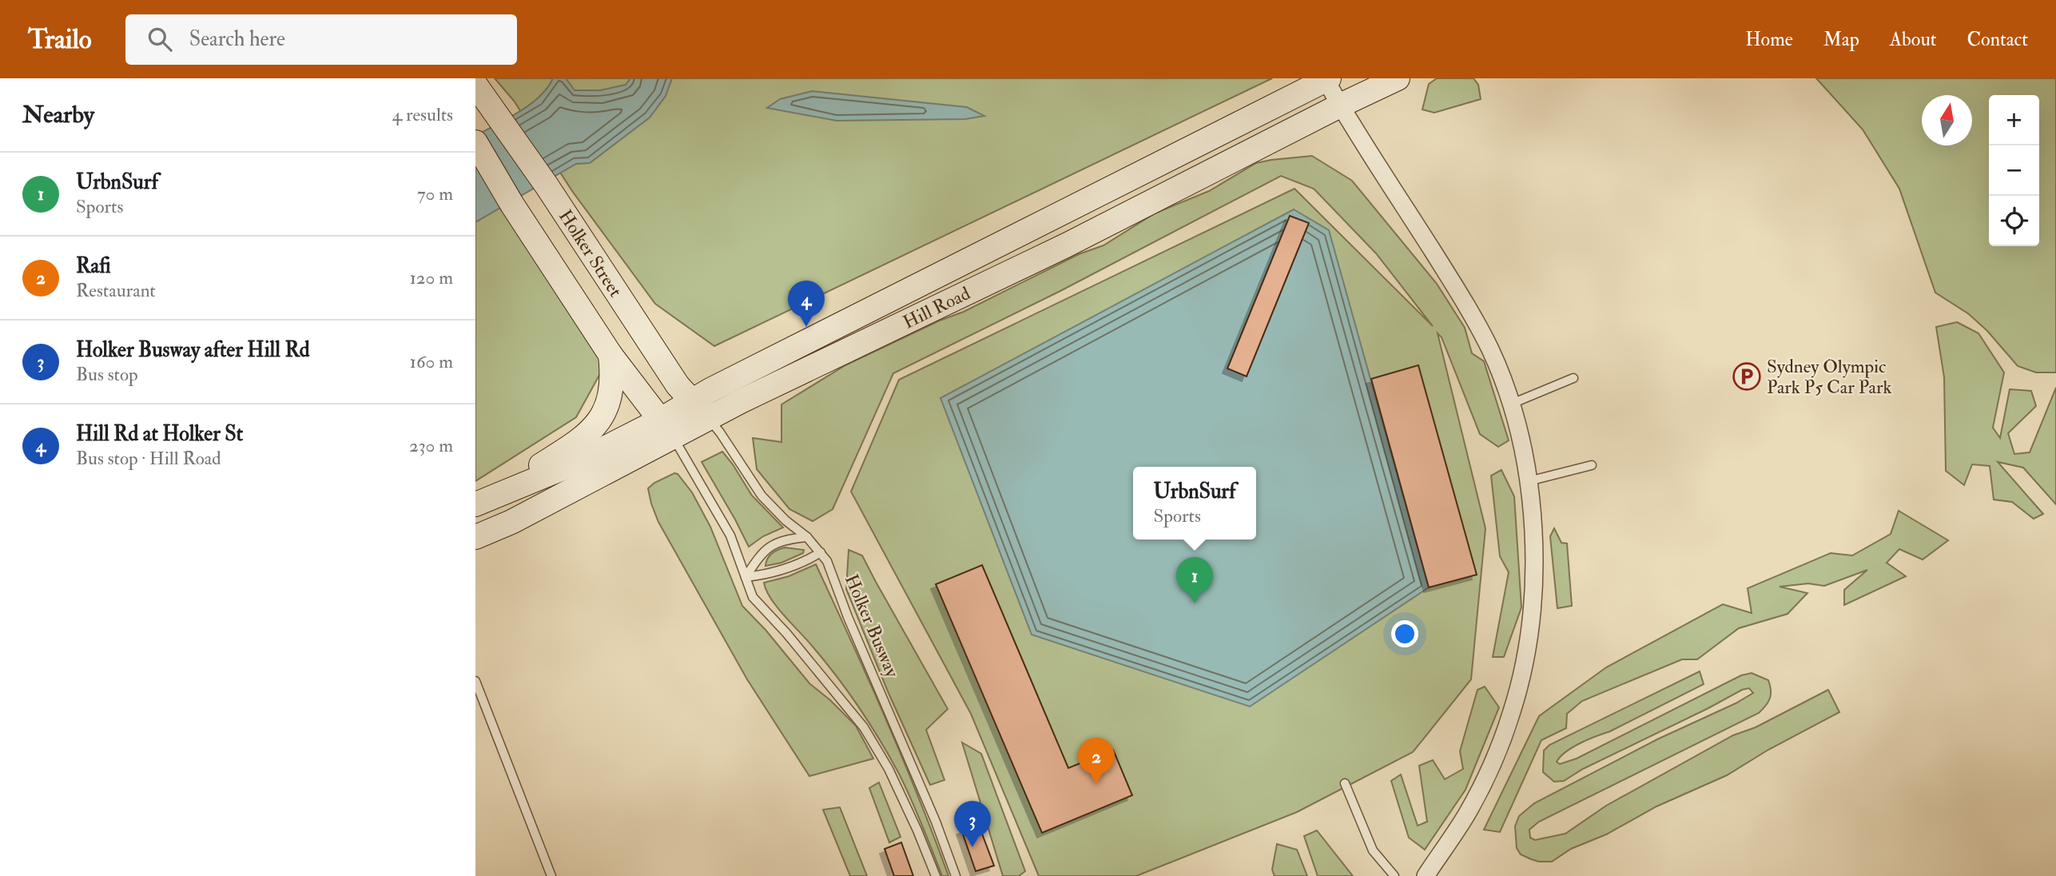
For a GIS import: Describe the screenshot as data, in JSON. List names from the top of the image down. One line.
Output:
{"streets":{"street":["Holker Street","Hill Road"],"lane":["Holker Busway"]},"crossings":[["Holker Street","Hill Road"],["Holker Street","Holker Busway"],["Hill Road","Holker Busway"]],"places":{"parking":["Sydney Olympic Park P5 Car Park"]},"north":"top","page":{"header":"Trailo","search":"Search here","nav":["Home","Map","About","Contact"],"heading":["Nearby","4 results"],"map_buttons":["+","−"],"list":[{"mark":"1","name":"UrbnSurf","note":"Sports","value":"70 m"},{"mark":"2","name":"Rafi","note":"Restaurant","value":"120 m"},{"mark":"3","name":"Holker Busway after Hill Rd","note":"Bus stop","value":"160 m"},{"mark":"4","name":"Hill Rd at Holker St","note":"Bus stop · Hill Road","value":"230 m"}],"pins":["4","1","2","3"],"popup":["UrbnSurf","Sports"]}}
